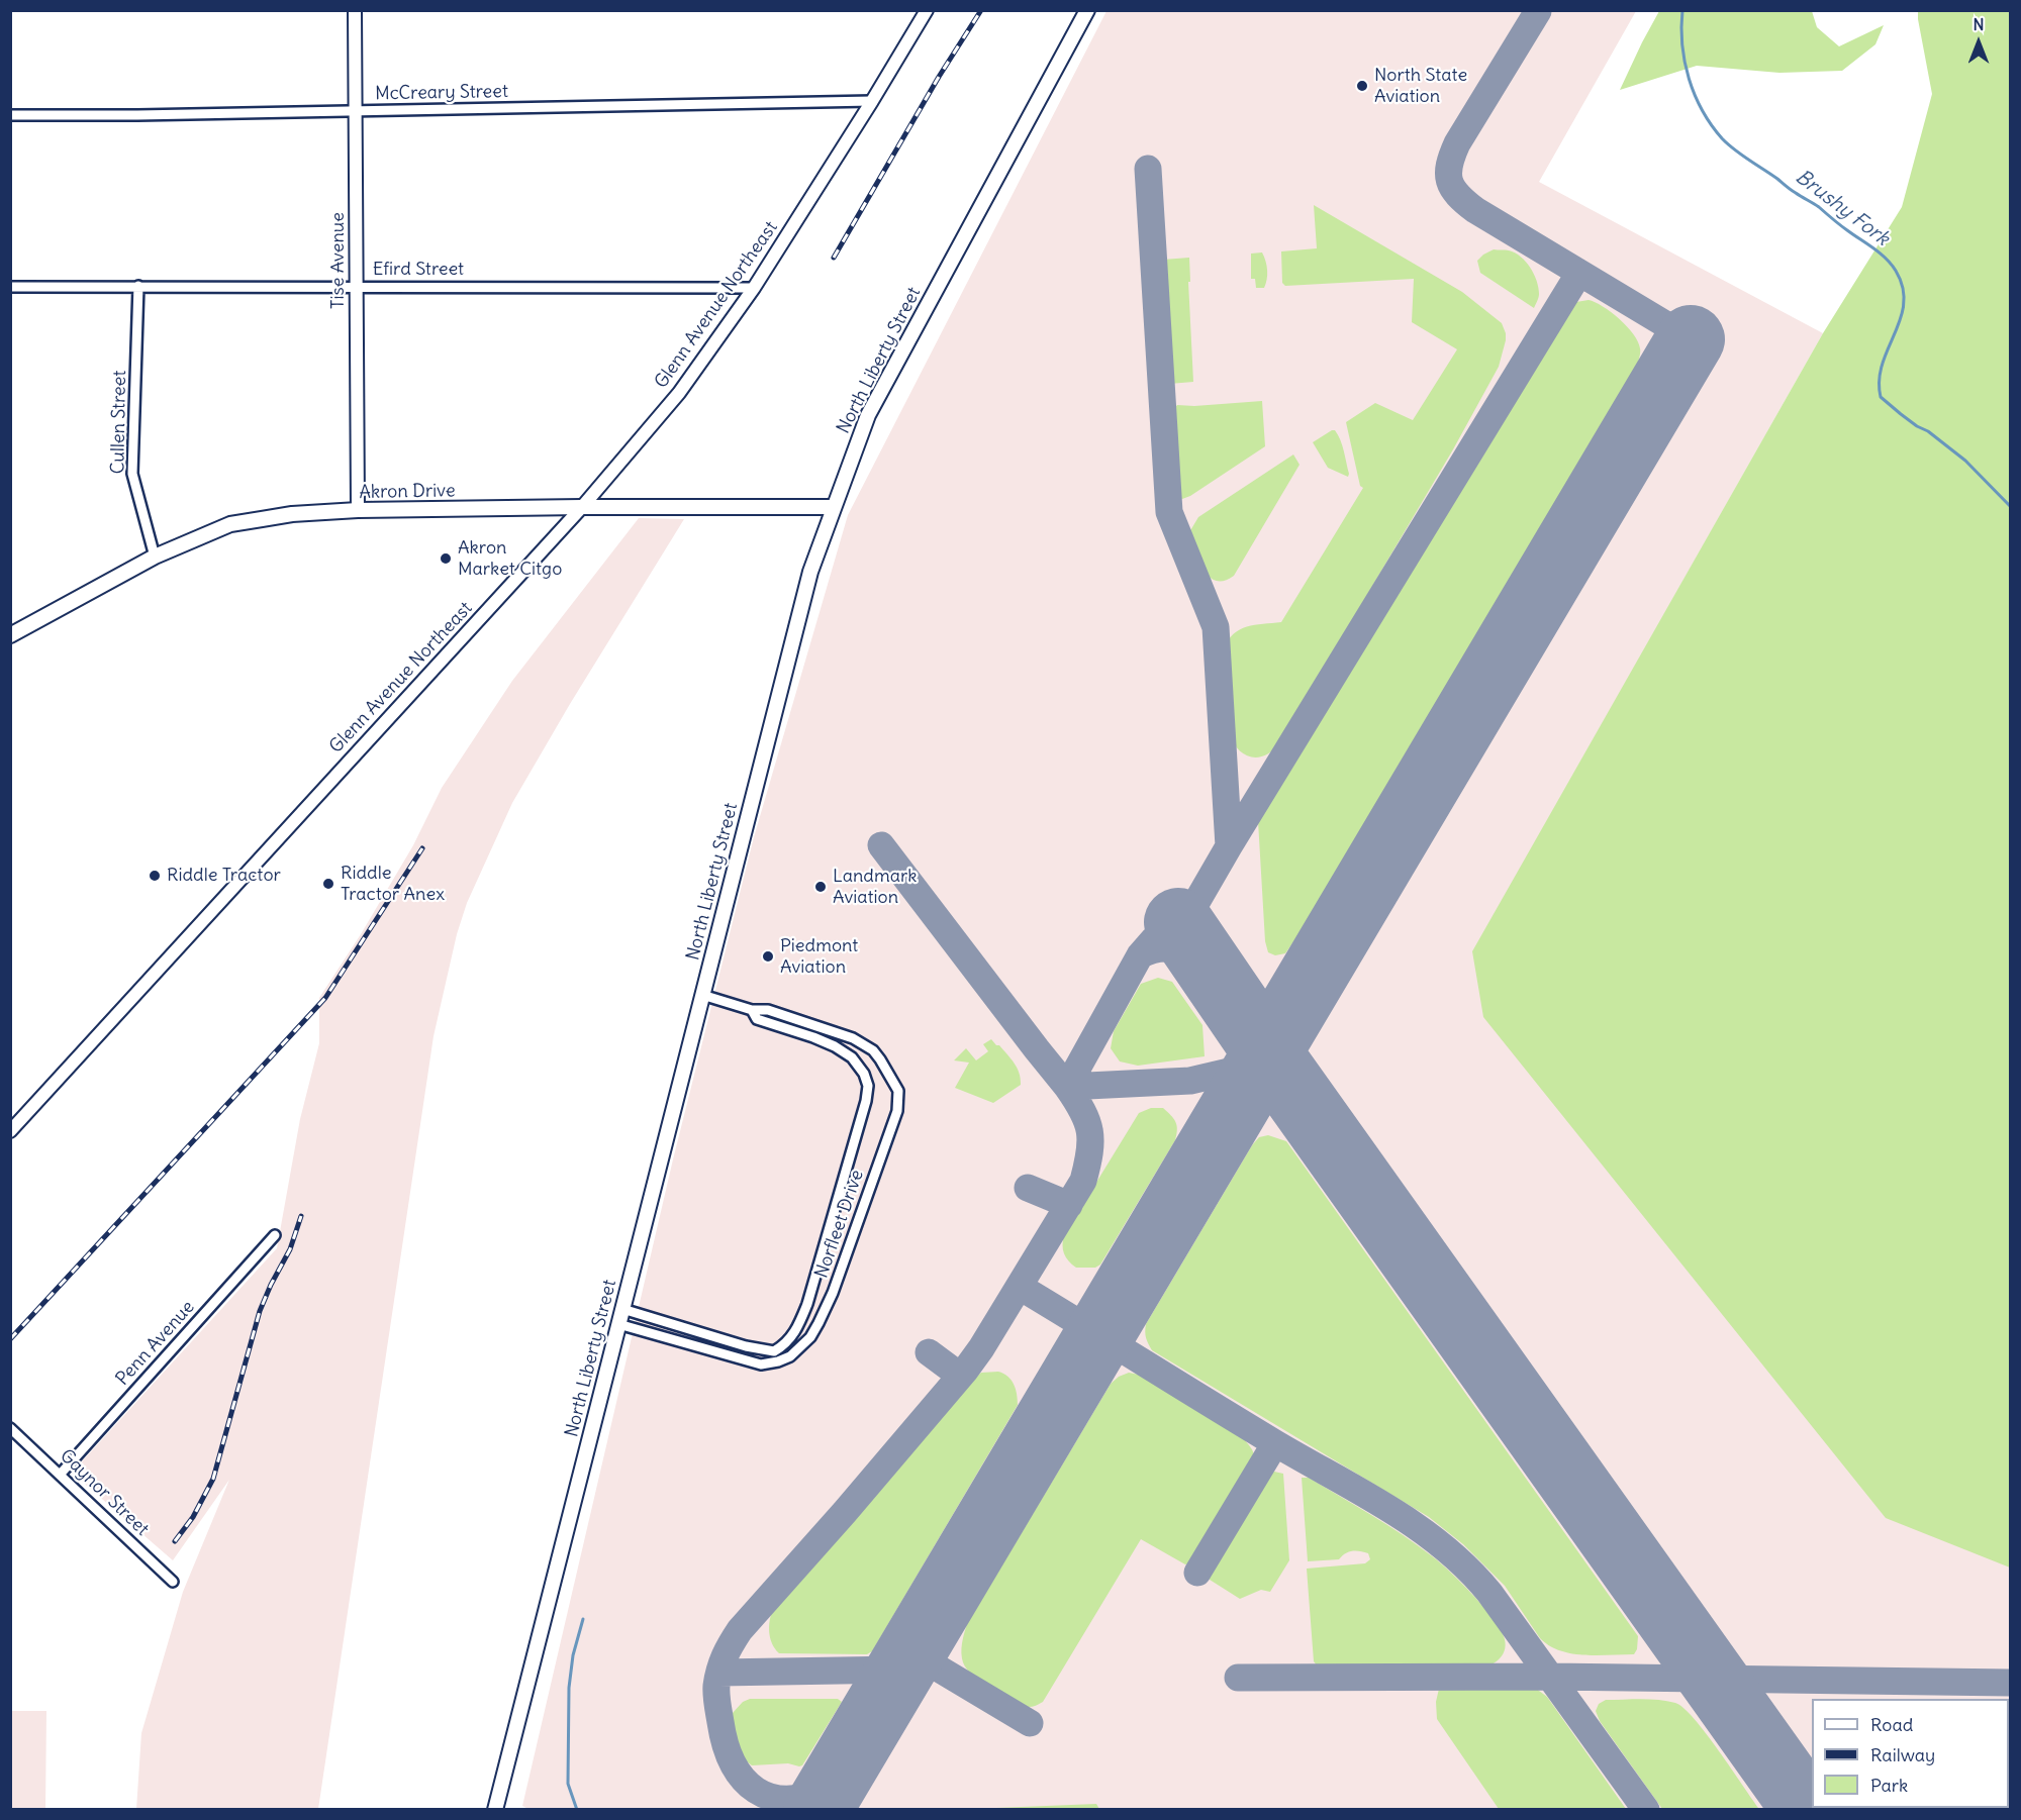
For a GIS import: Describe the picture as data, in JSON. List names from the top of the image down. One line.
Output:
{"streets":{"main road":["North Liberty Street","Akron Drive"],"street":["McCreary Street","Tise Avenue","Efird Street","Glenn Avenue Northeast","Cullen Street","Norfleet Drive","Penn Avenue","Gaynor Street"]},"crossings":[["McCreary Street","Tise Avenue"],["McCreary Street","Glenn Avenue Northeast"],["Tise Avenue","Efird Street"],["Tise Avenue","Akron Drive"],["Efird Street","Glenn Avenue Northeast"],["Efird Street","Cullen Street"],["Glenn Avenue Northeast","Akron Drive"],["North Liberty Street","Akron Drive"],["North Liberty Street","Norfleet Drive"],["Cullen Street","Akron Drive"],["Penn Avenue","Gaynor Street"]],"water":["Brushy Fork"],"places":["North State Aviation","Akron Market Citgo","Riddle Tractor","Riddle Tractor Anex","Landmark Aviation","Piedmont Aviation"],"legend":["Road","Railway","Park"],"north":"top"}
